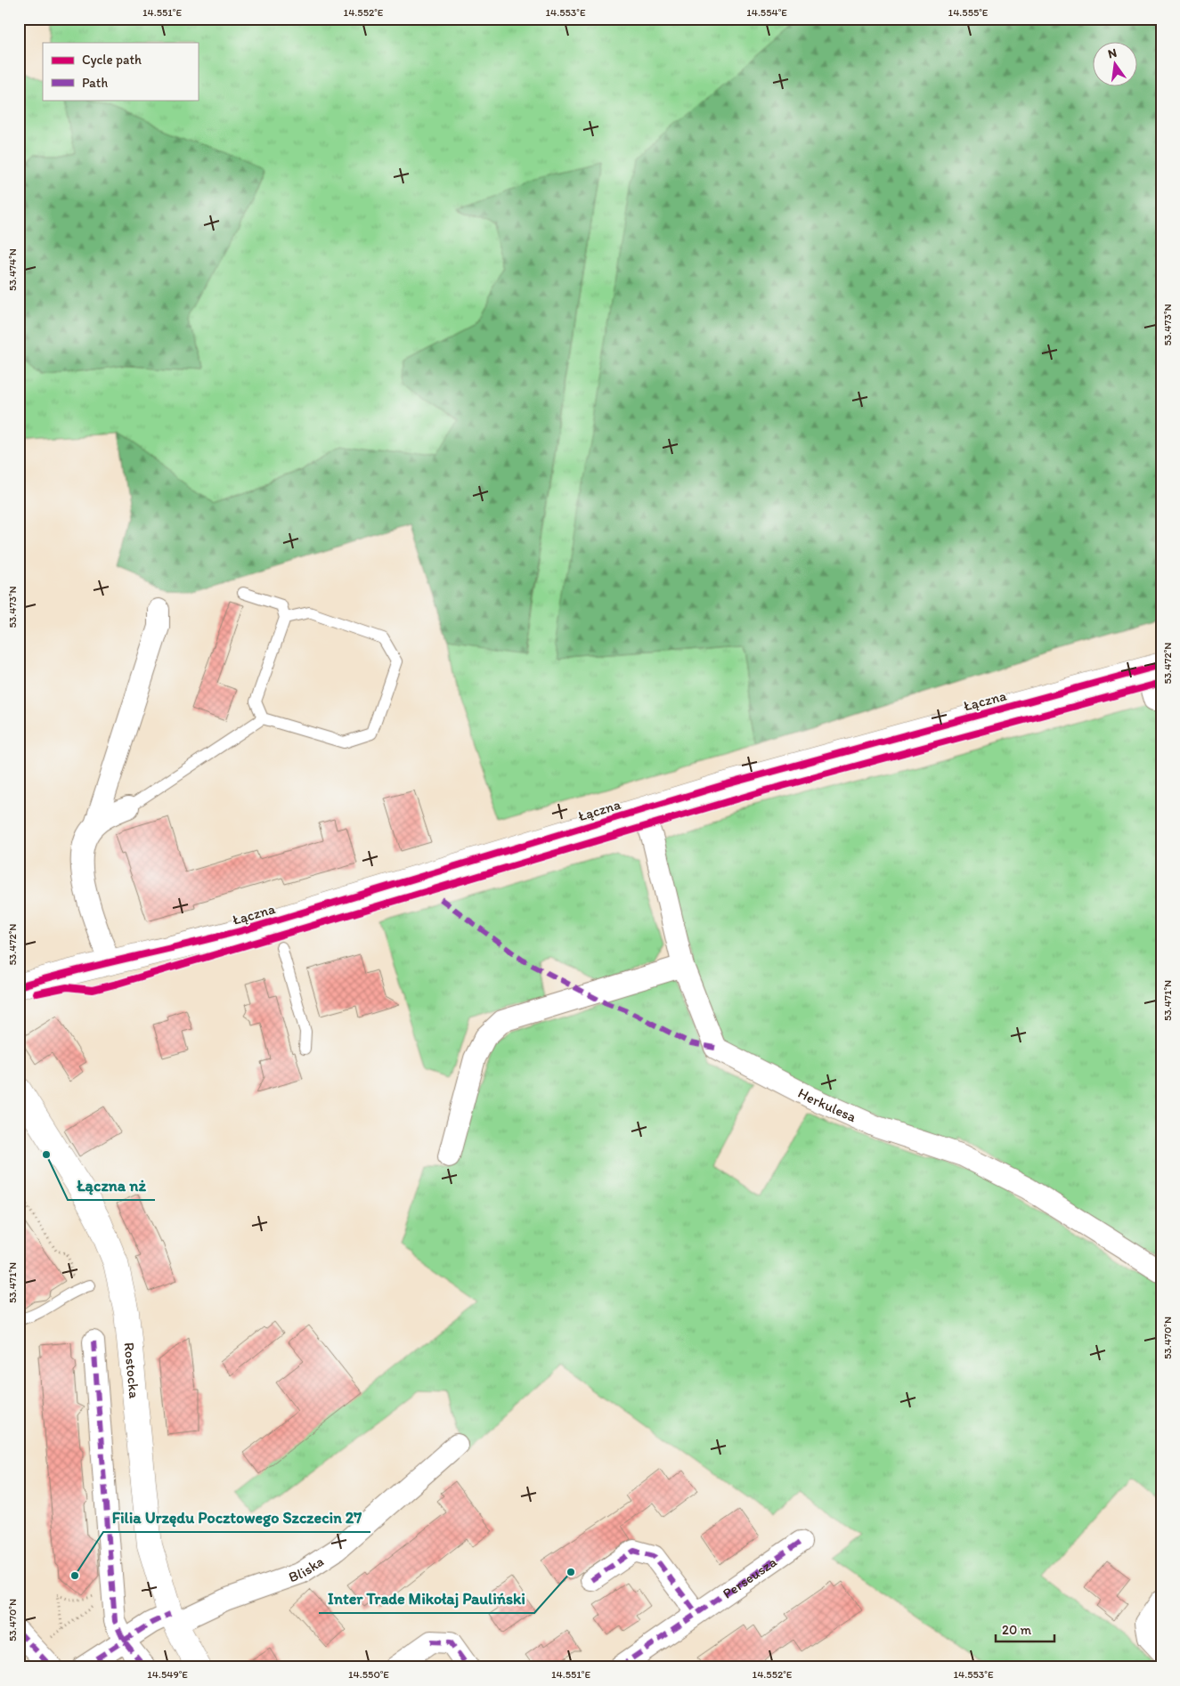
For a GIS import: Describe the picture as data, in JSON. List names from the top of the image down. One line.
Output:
{"streets":{"street":["Łączna","Herkulesa","Rostocka","Bliska","Perseusza"]},"crossings":[["Łączna","Herkulesa"],["Rostocka","Bliska"]],"places":["Łączna nż","Inter Trade Mikołaj Pauliński","Filia Urzędu Pocztowego Szczecin 27"],"legend":["Cycle path","Path"],"scale_bar":"20 m","north":"top","coordinates":["14.551°E","14.552°E","14.553°E","14.554°E","14.555°E","53.474°N","53.473°N","53.472°N","53.471°N","53.470°N","14.549°E","14.550°E"]}
